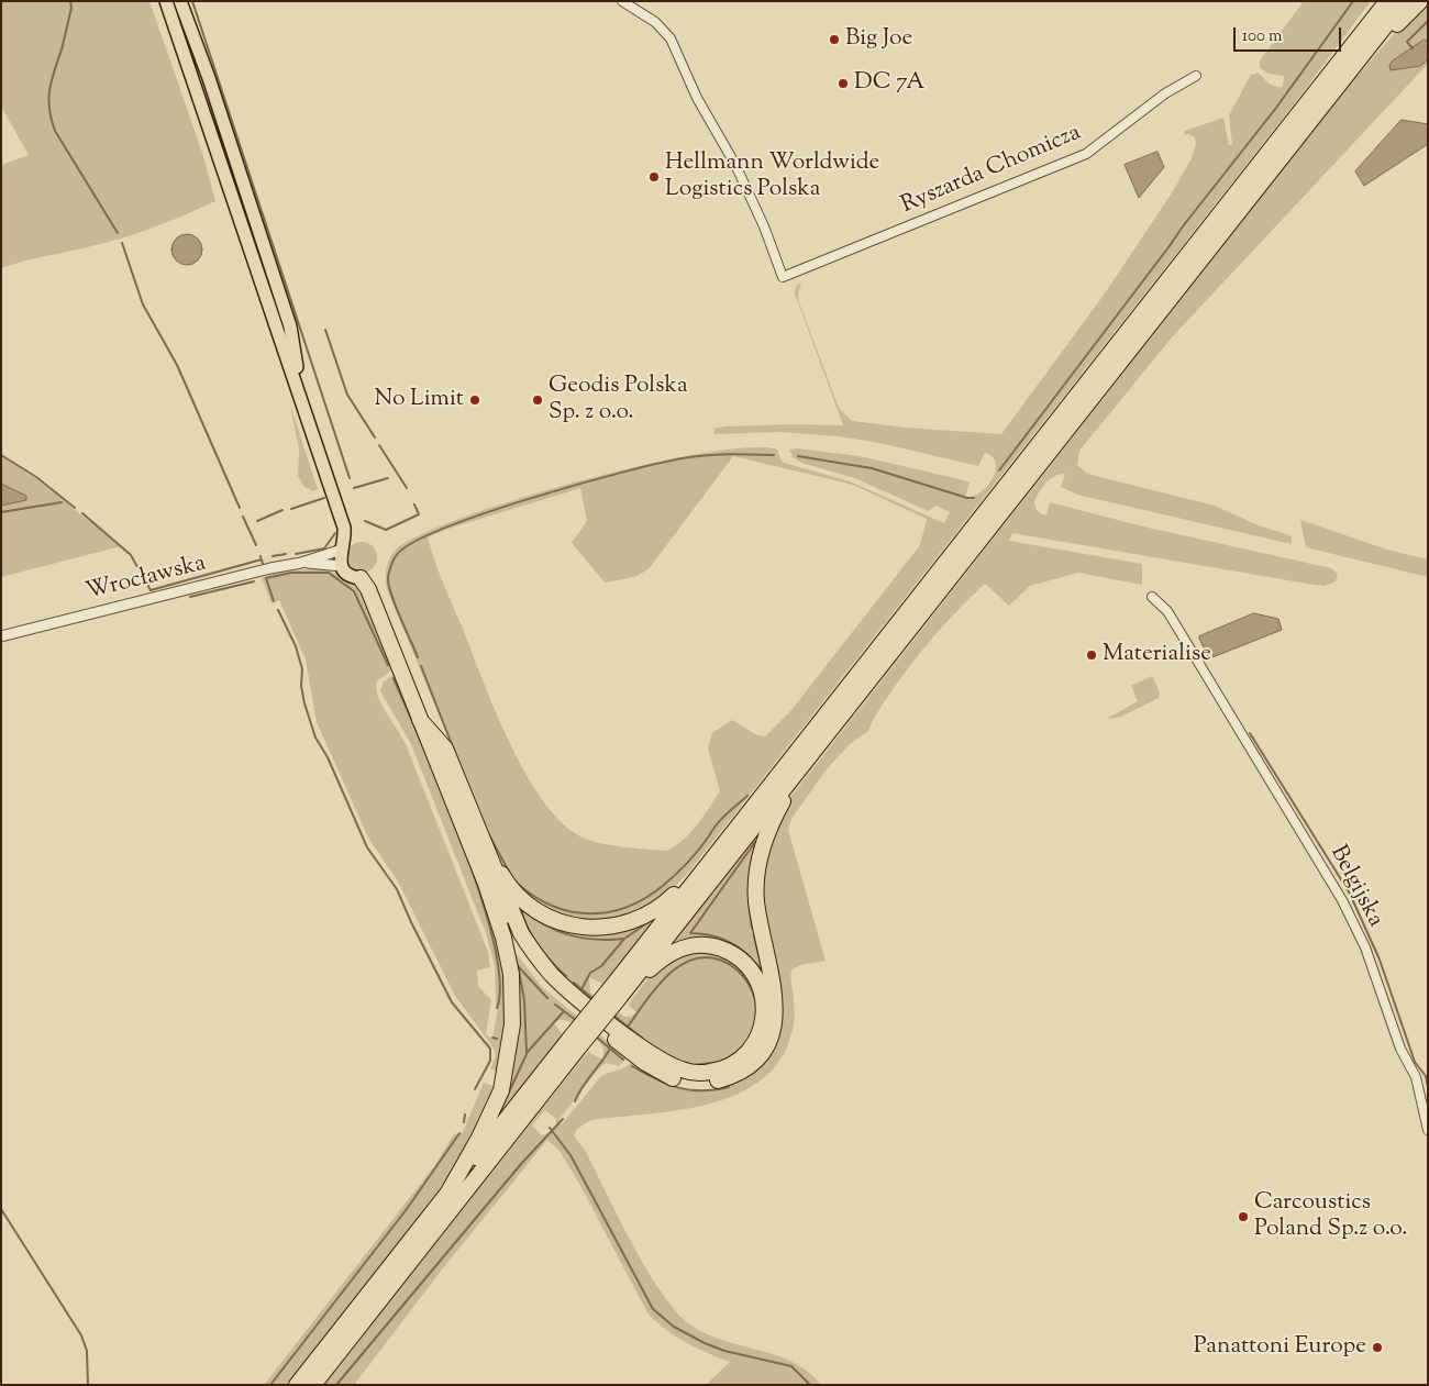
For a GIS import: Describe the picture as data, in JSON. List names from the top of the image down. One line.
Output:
{"streets":{"street":["Ryszarda Chomicza","Wrocławska","Belgijska"]},"places":["Big Joe","DC 7A","Hellmann Worldwide Logistics Polska","No Limit","Geodis Polska Sp. z o.o.","Materialise","Carcoustics Poland Sp.z o.o.","Panattoni Europe"],"scale_bar":"100 m"}
